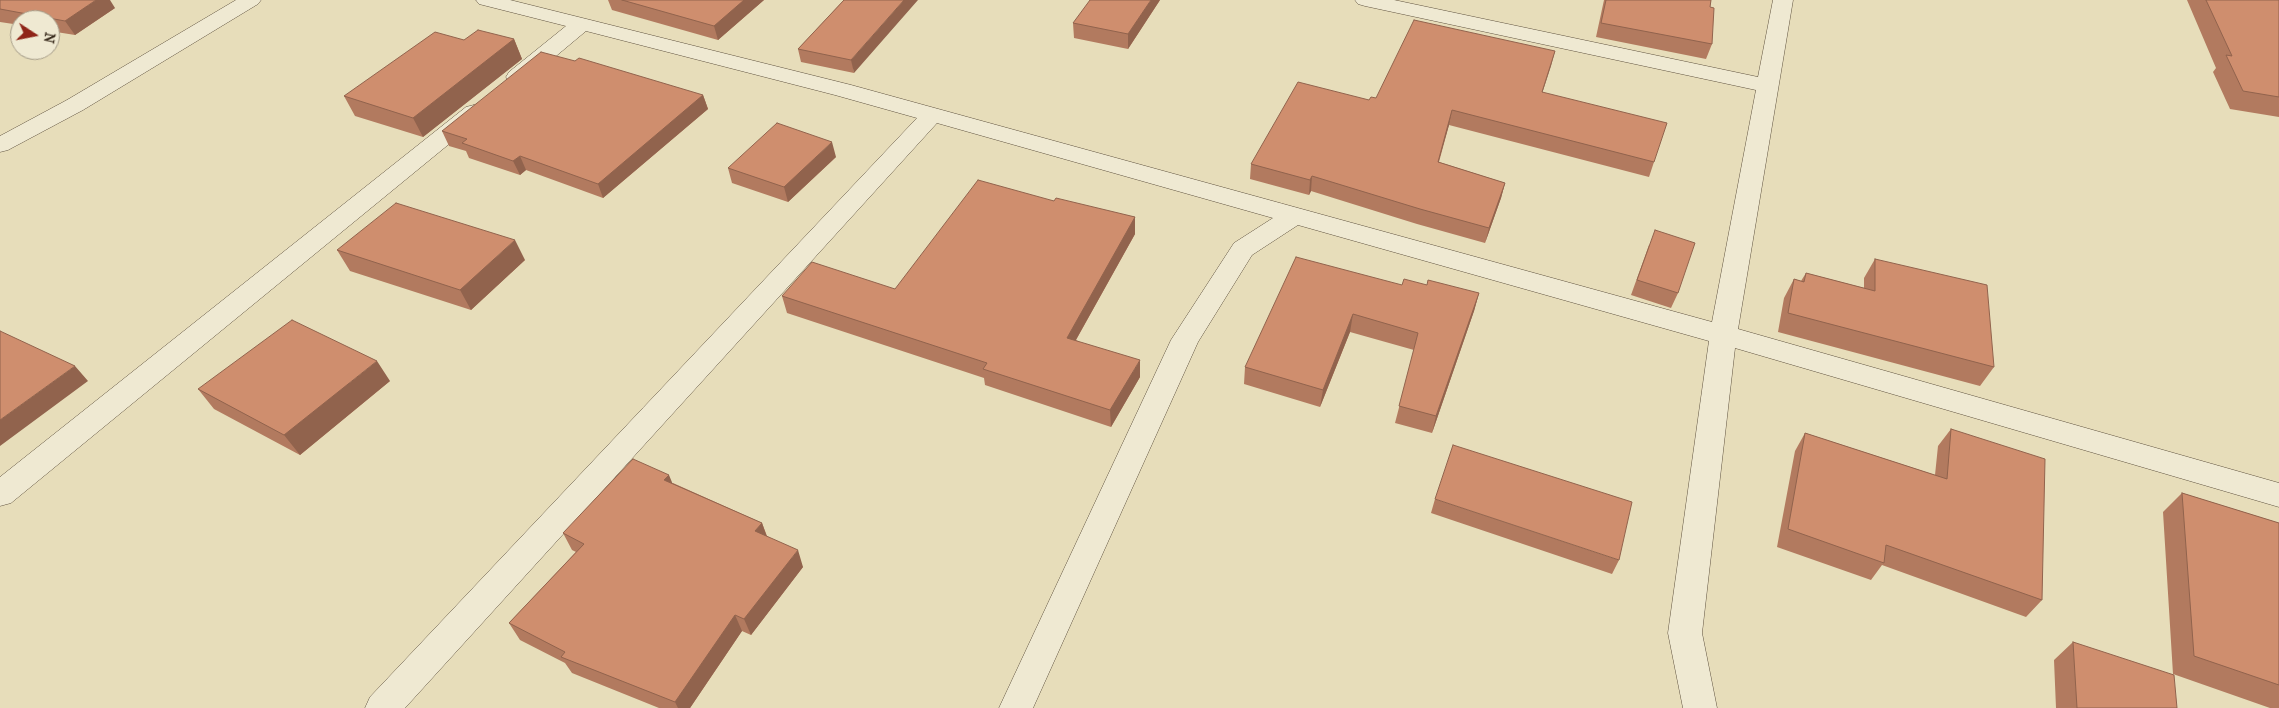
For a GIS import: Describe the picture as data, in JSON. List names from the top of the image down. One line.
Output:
{"north":"right"}
